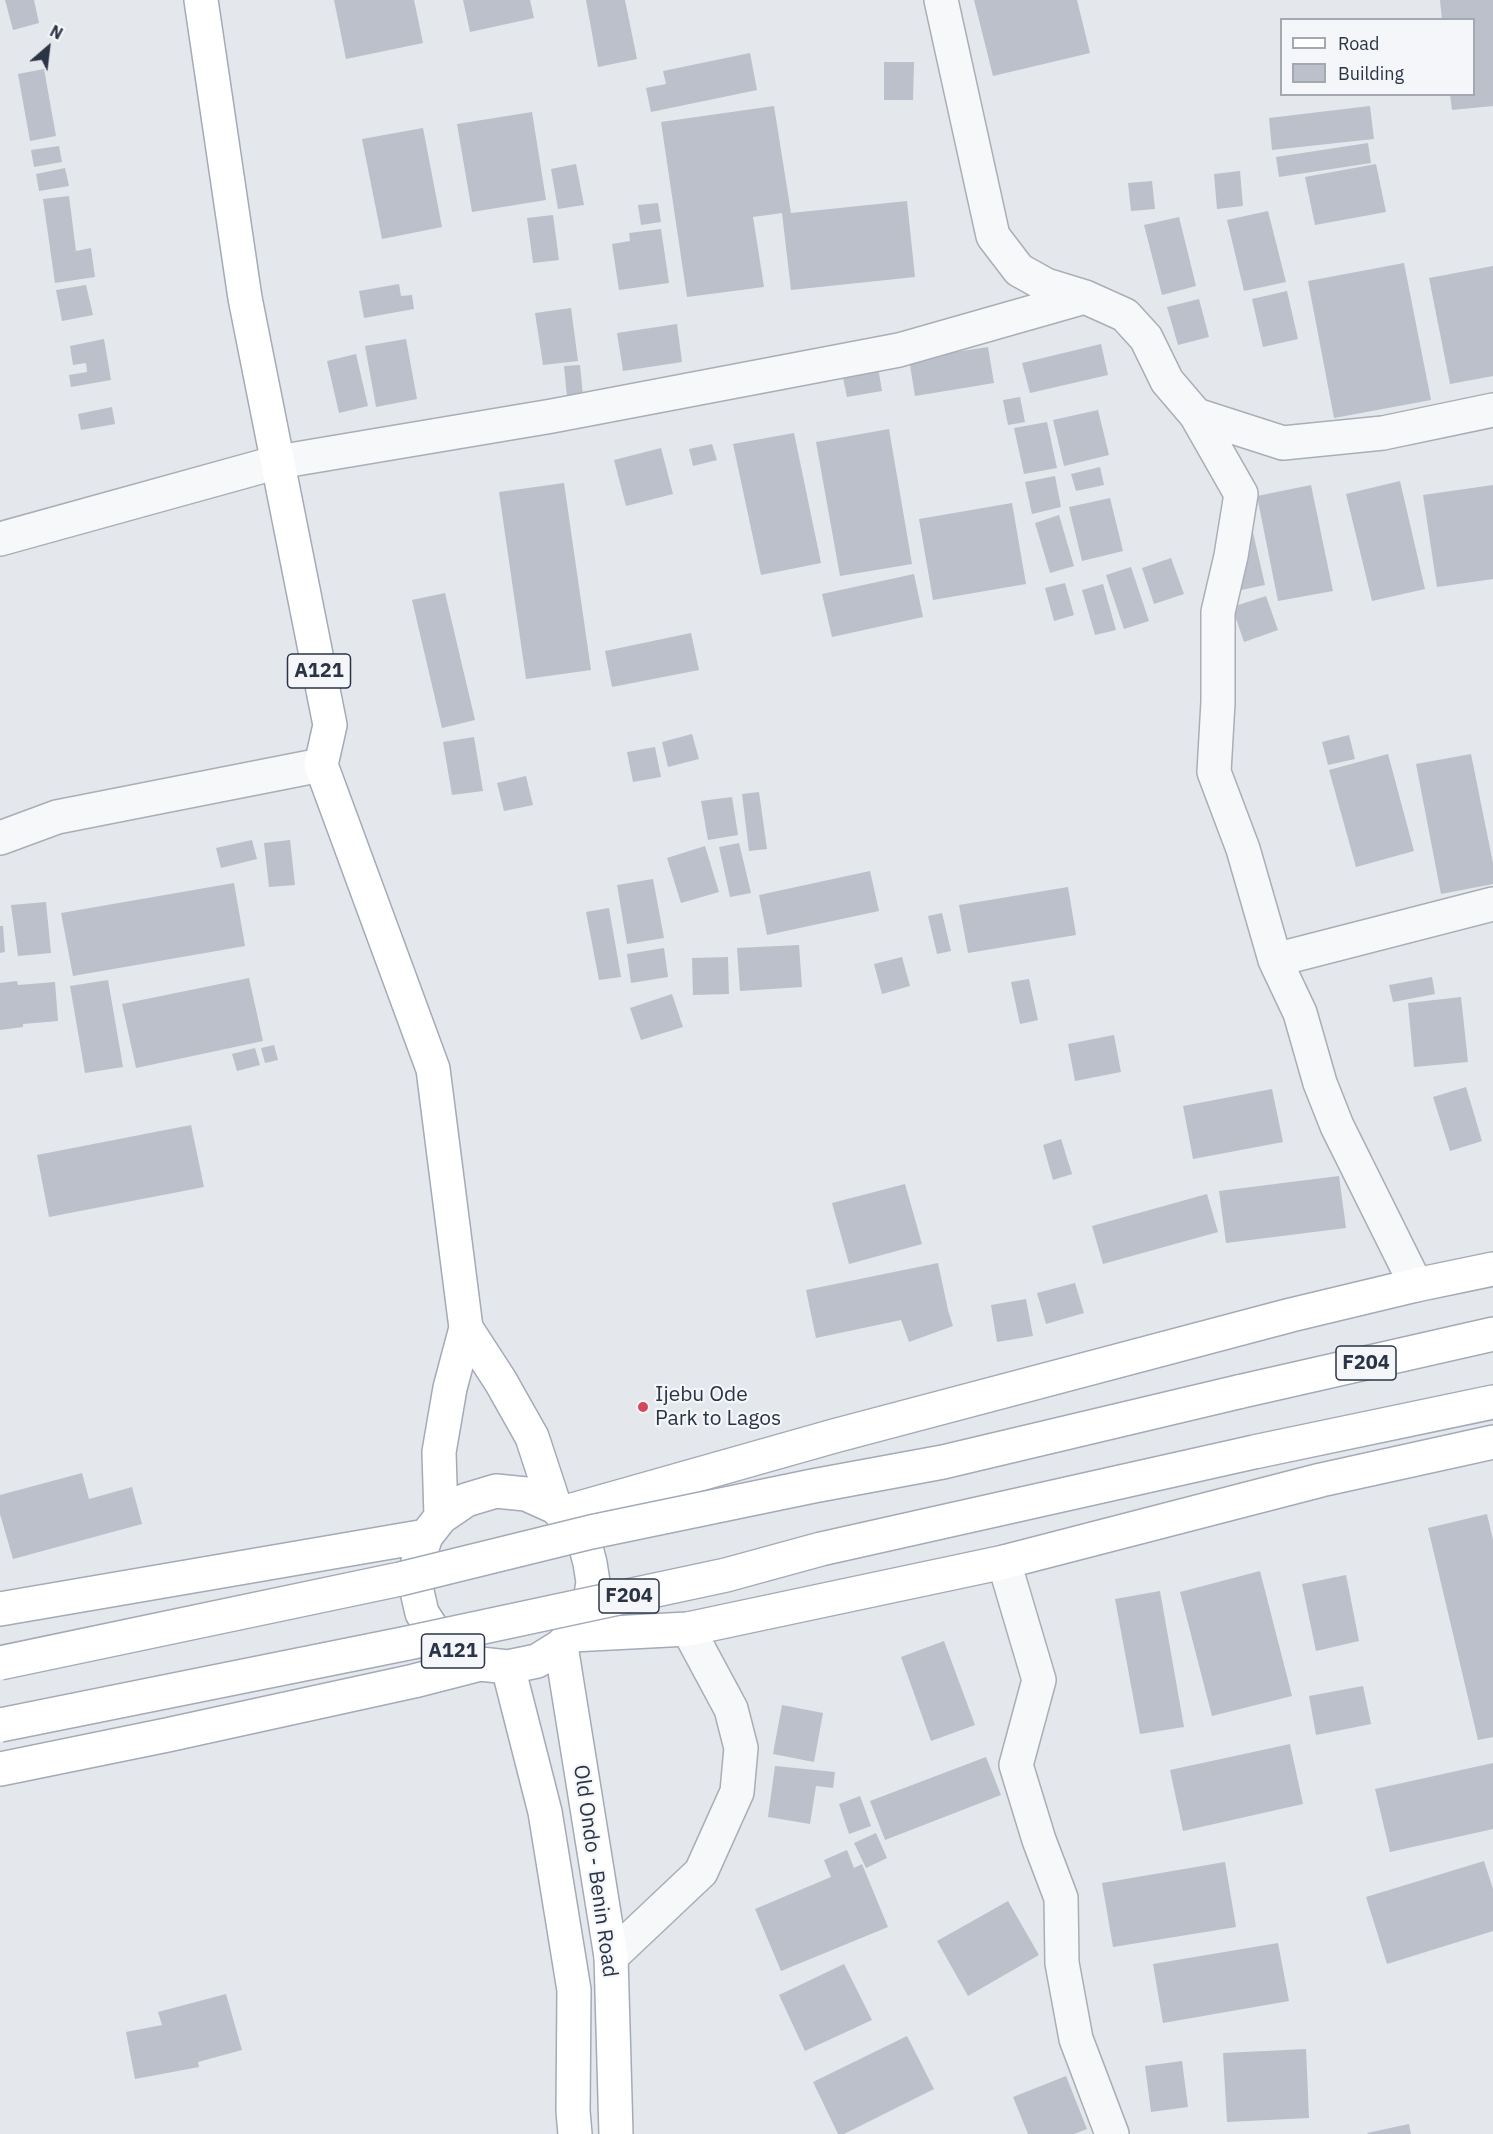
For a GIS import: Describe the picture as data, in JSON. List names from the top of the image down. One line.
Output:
{"streets":{"main road":["A121","F204","Old Ondo - Benin Road"]},"crossings":[["A121","Old Ondo - Benin Road"]],"places":["Ijebu Ode Park to Lagos"],"legend":["Road","Building"],"north":"top right"}
